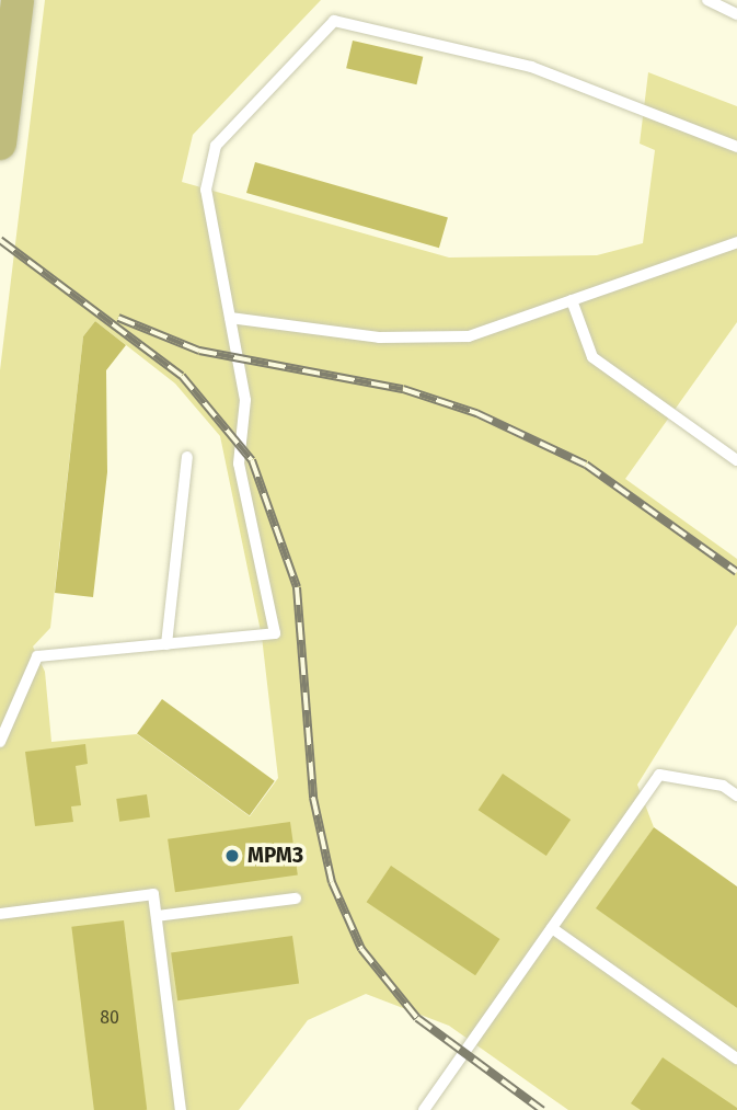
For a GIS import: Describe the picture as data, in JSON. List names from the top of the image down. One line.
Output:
{"places":["МРМЗ"],"house_numbers":["80"]}
